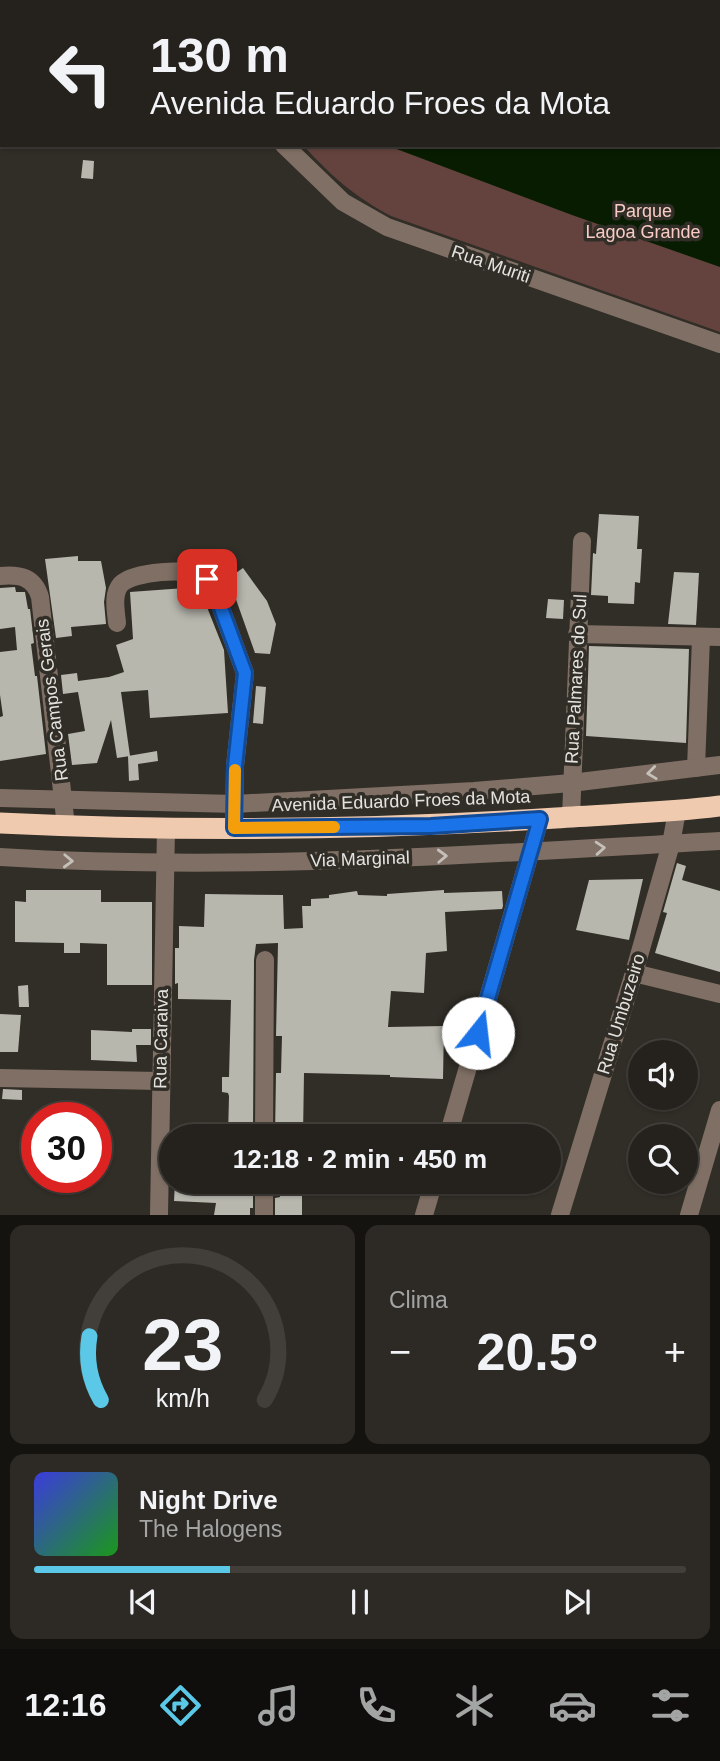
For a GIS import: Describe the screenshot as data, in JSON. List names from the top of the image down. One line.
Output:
{"streets":{"highway":["Avenida Eduardo Froes da Mota"],"street":["Rua Muriti","Rua Palmares do Sul","Rua Campos Gerais","Via Marginal","Rua Umbuzeiro","Rua Caraiva"]},"crossings":[["Rua Palmares do Sul","Avenida Eduardo Froes da Mota"],["Rua Campos Gerais","Avenida Eduardo Froes da Mota"],["Avenida Eduardo Froes da Mota","Rua Umbuzeiro"],["Avenida Eduardo Froes da Mota","Rua Caraiva"],["Via Marginal","Rua Umbuzeiro"],["Via Marginal","Rua Caraiva"]],"parks":["Parque Lagoa Grande"],"page":{"turn":["130 m","Avenida Eduardo Froes da Mota"],"limit":"30","trip":"12:18 · 2 min · 450 m","tile":"Clima","heat":["−","20.5°","+"],"song":["Night Drive","The Halogens"],"tabs":"12:16","gauge":["23","km/h"]}}
